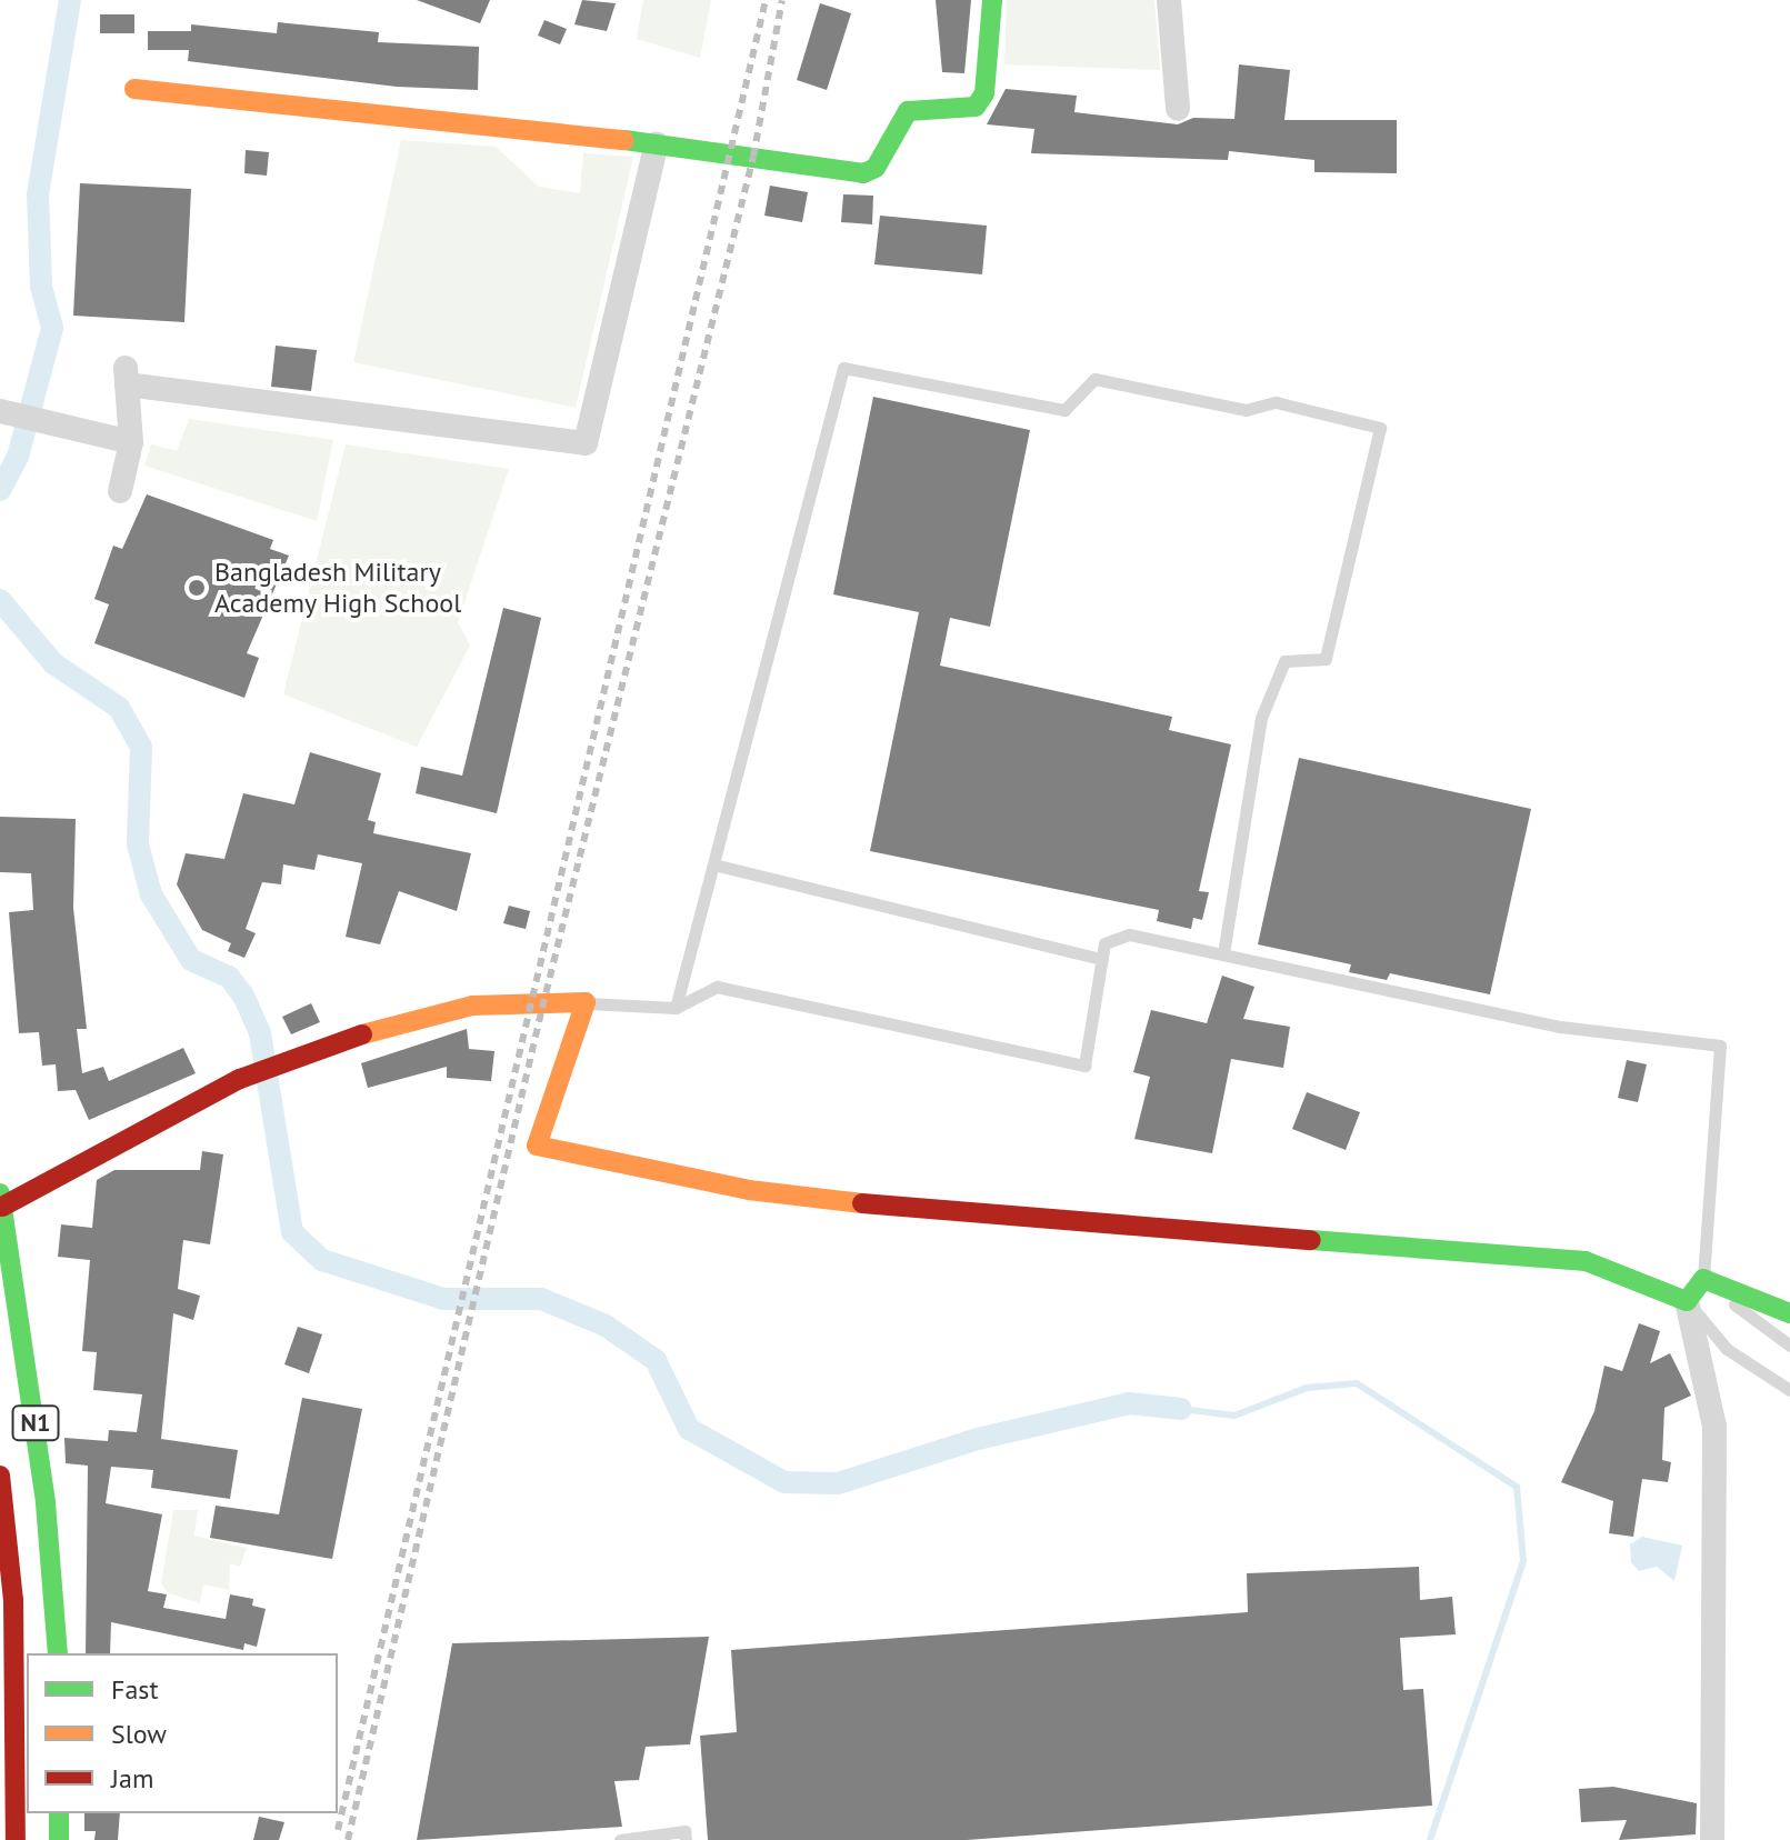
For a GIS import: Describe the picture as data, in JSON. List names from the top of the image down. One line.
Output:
{"streets":{"main road":["N1"]},"places":["Bangladesh Military Academy High School"],"legend":["Fast","Slow","Jam"]}
